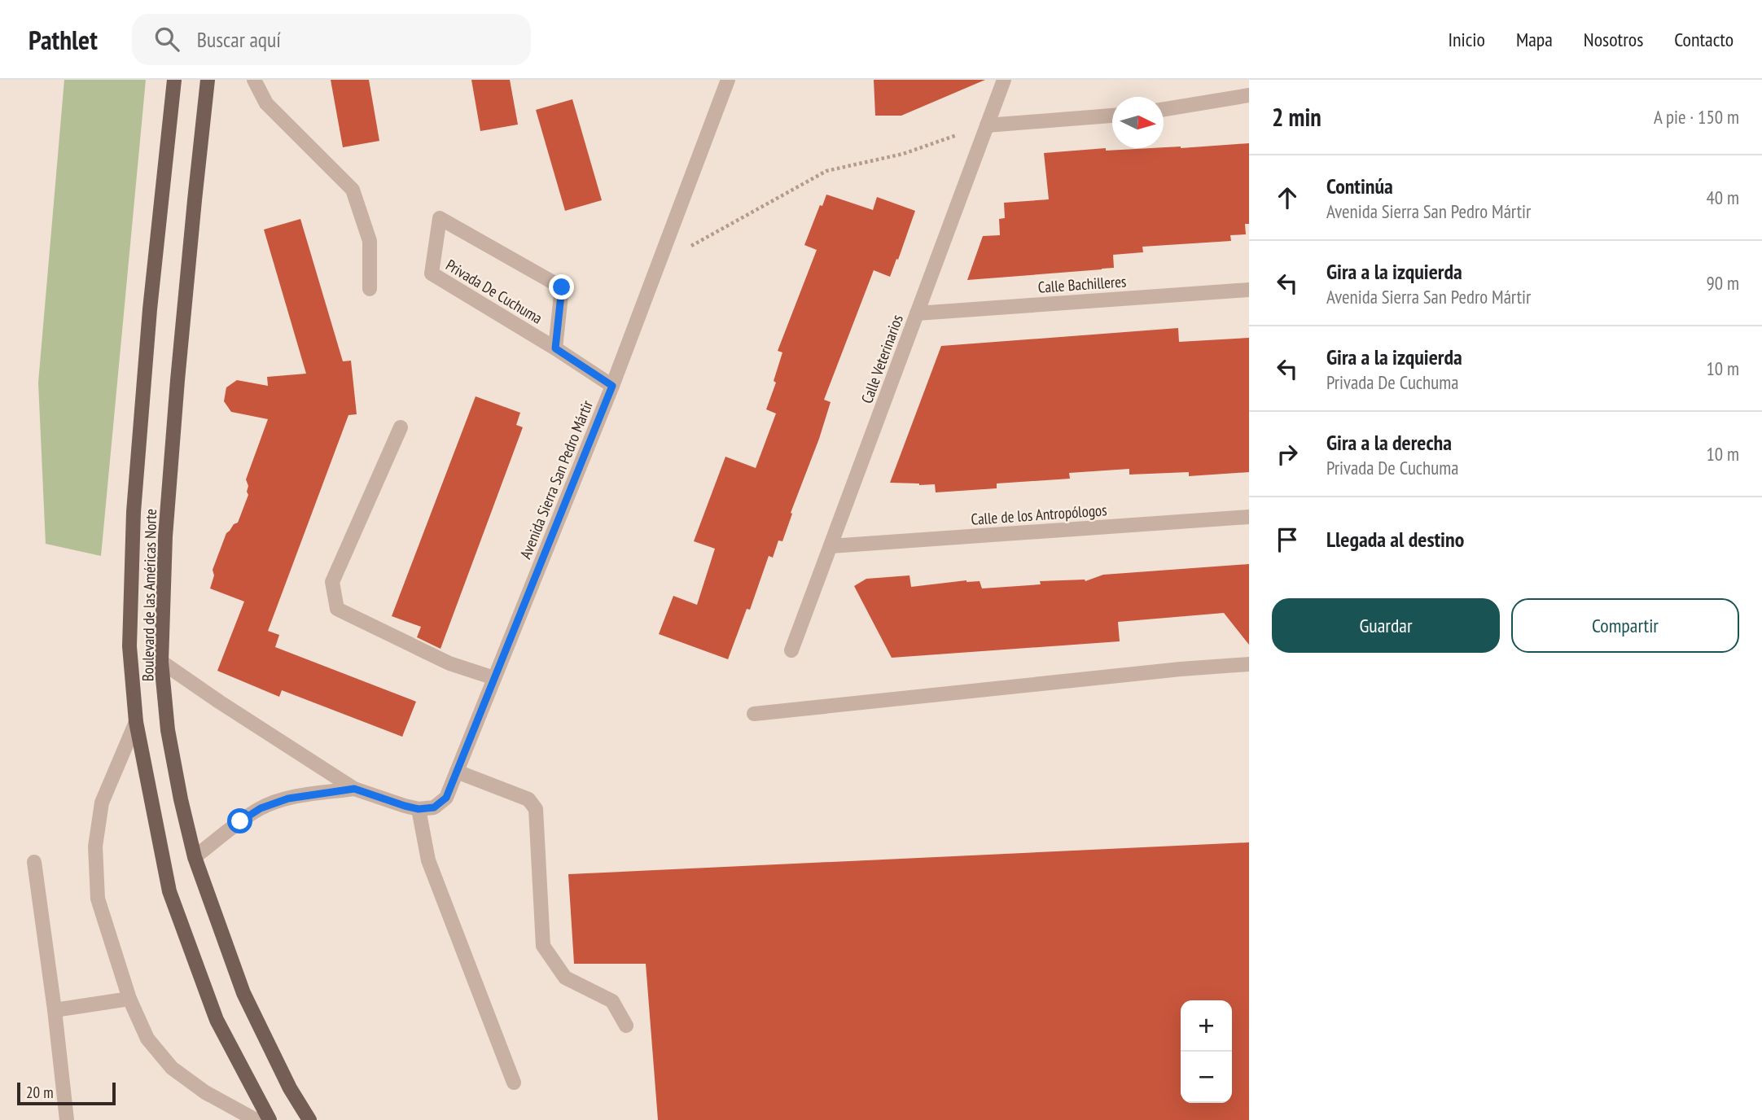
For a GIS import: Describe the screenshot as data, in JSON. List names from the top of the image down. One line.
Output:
{"streets":{"main road":["Boulevard de las Américas Norte"],"street":["Calle Bachilleres","Privada De Cuchuma","Calle Veterinarios","Avenida Sierra San Pedro Mártir","Calle de los Antropólogos"]},"crossings":[["Calle Bachilleres","Calle Veterinarios"],["Privada De Cuchuma","Avenida Sierra San Pedro Mártir"],["Calle Veterinarios","Calle de los Antropólogos"]],"scale_bar":"20 m","north":"right","page":{"header":"Pathlet","search":"Buscar aquí","nav":["Inicio","Mapa","Nosotros","Contacto"],"heading":["2 min","A pie · 150 m"],"list":[["Continúa","Avenida Sierra San Pedro Mártir","40 m"],["Gira a la izquierda","Avenida Sierra San Pedro Mártir","90 m"],["Gira a la izquierda","Privada De Cuchuma","10 m"],["Gira a la derecha","Privada De Cuchuma","10 m"],"Llegada al destino"],"buttons":["Guardar","Compartir"],"map_buttons":["+","−"],"scale":"20 m"}}
